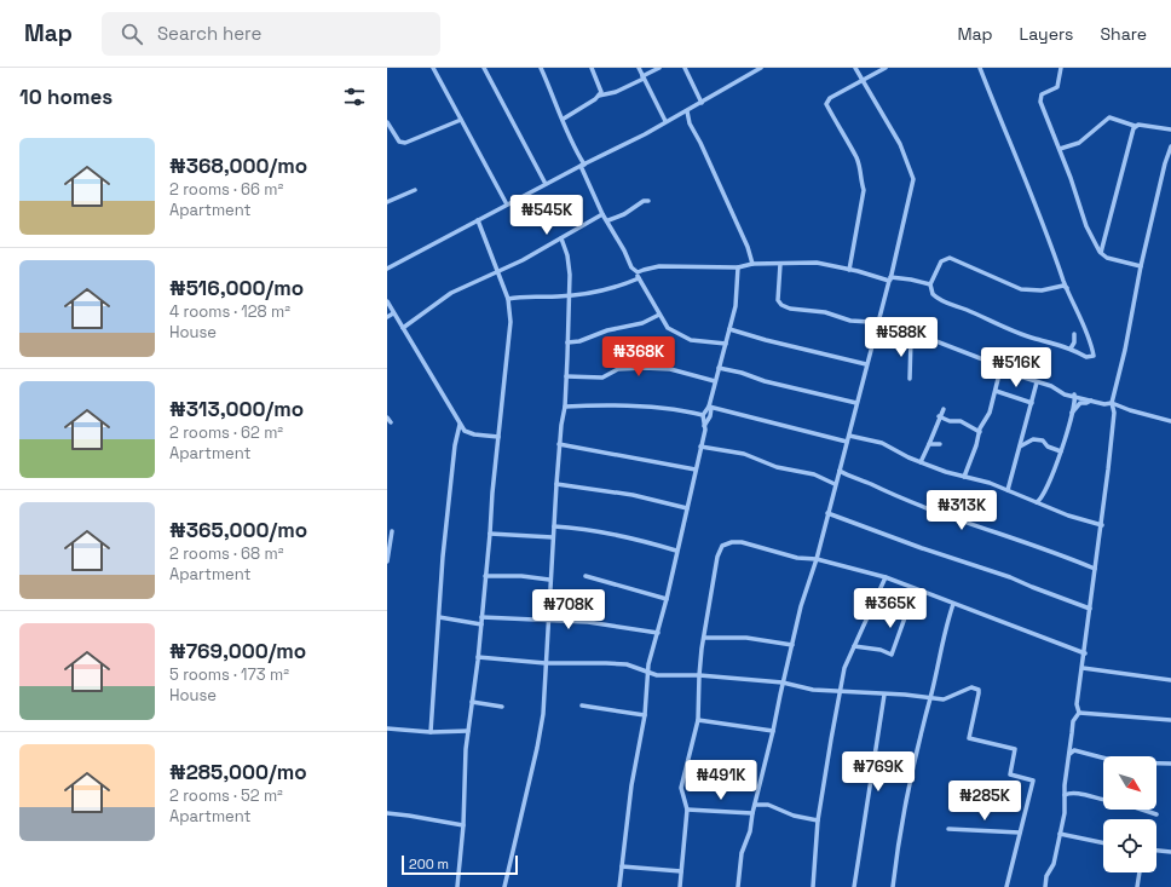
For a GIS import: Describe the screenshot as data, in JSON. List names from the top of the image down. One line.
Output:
{"scale_bar":"200 m","north":"bottom right","page":{"header":"Map","search":"Search here","nav":["Map","Layers","Share"],"heading":"10 homes","list":[{"name":"₦368,000/mo","note":"2 rooms · 66 m² · Apartment"},{"name":"₦516,000/mo","note":"4 rooms · 128 m² · House"},{"name":"₦313,000/mo","note":"2 rooms · 62 m² · Apartment"},{"name":"₦365,000/mo","note":"2 rooms · 68 m² · Apartment"},{"name":"₦769,000/mo","note":"5 rooms · 173 m² · House"},{"name":"₦285,000/mo","note":"2 rooms · 52 m² · Apartment"}],"price":["₦545K","₦588K","₦368K","₦516K","₦313K","₦365K","₦708K","₦769K","₦491K","₦285K"],"scale":"200 m"}}
